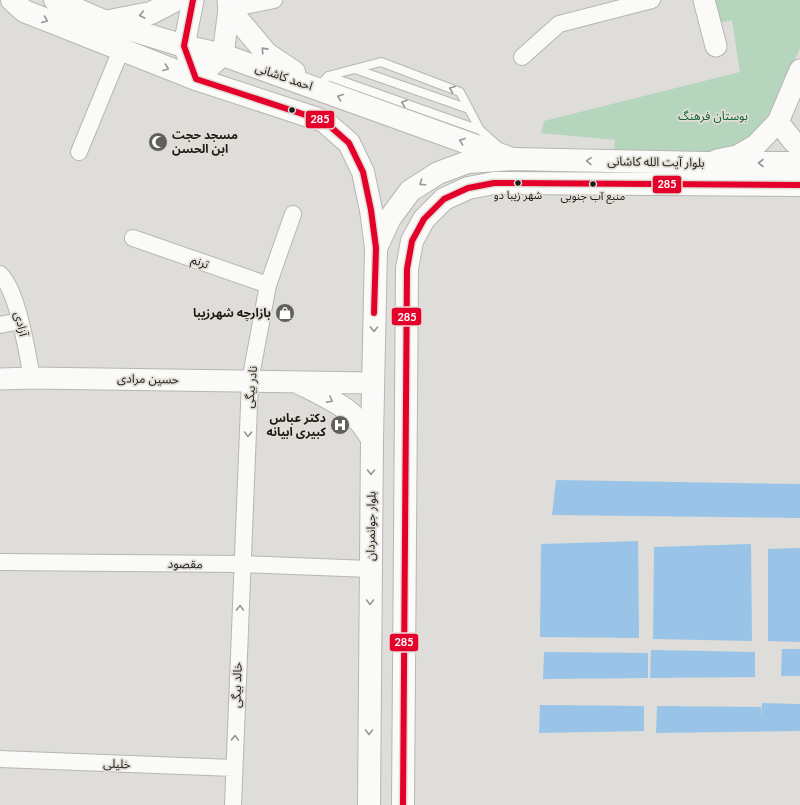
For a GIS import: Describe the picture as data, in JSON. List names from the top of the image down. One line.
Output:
{"streets":{"main road":["احمد کاشانی","بلوار آیت الله کاشانی","بلوار جوانمردان"],"street":["ترنم","آزادی","حسین مرادی","نادر بیگی","مقصود","خالد بیگی","خلیلی"]},"crossings":[["احمد کاشانی","بلوار آیت الله کاشانی"],["ترنم","نادر بیگی"],["آزادی","حسین مرادی"],["حسین مرادی","نادر بیگی"],["حسین مرادی","بلوار جوانمردان"],["نادر بیگی","مقصود"],["نادر بیگی","خالد بیگی"],["بلوار جوانمردان","مقصود"],["مقصود","خالد بیگی"],["خالد بیگی","خلیلی"]],"one_way":["احمد کاشانی","نادر بیگی","بلوار جوانمردان","خالد بیگی"],"parks":["بوستان فرهنگ"],"places":{"mosque":["مسجد حجت ابن الحسن"],"other":["شهر زیبا دو","منبع آب جنوبی"],"shop":["بازارچه شهرزیبا"],"hospital":["دکتر عباس کبیری ابیانه"]},"lines":["transit line 285"]}
